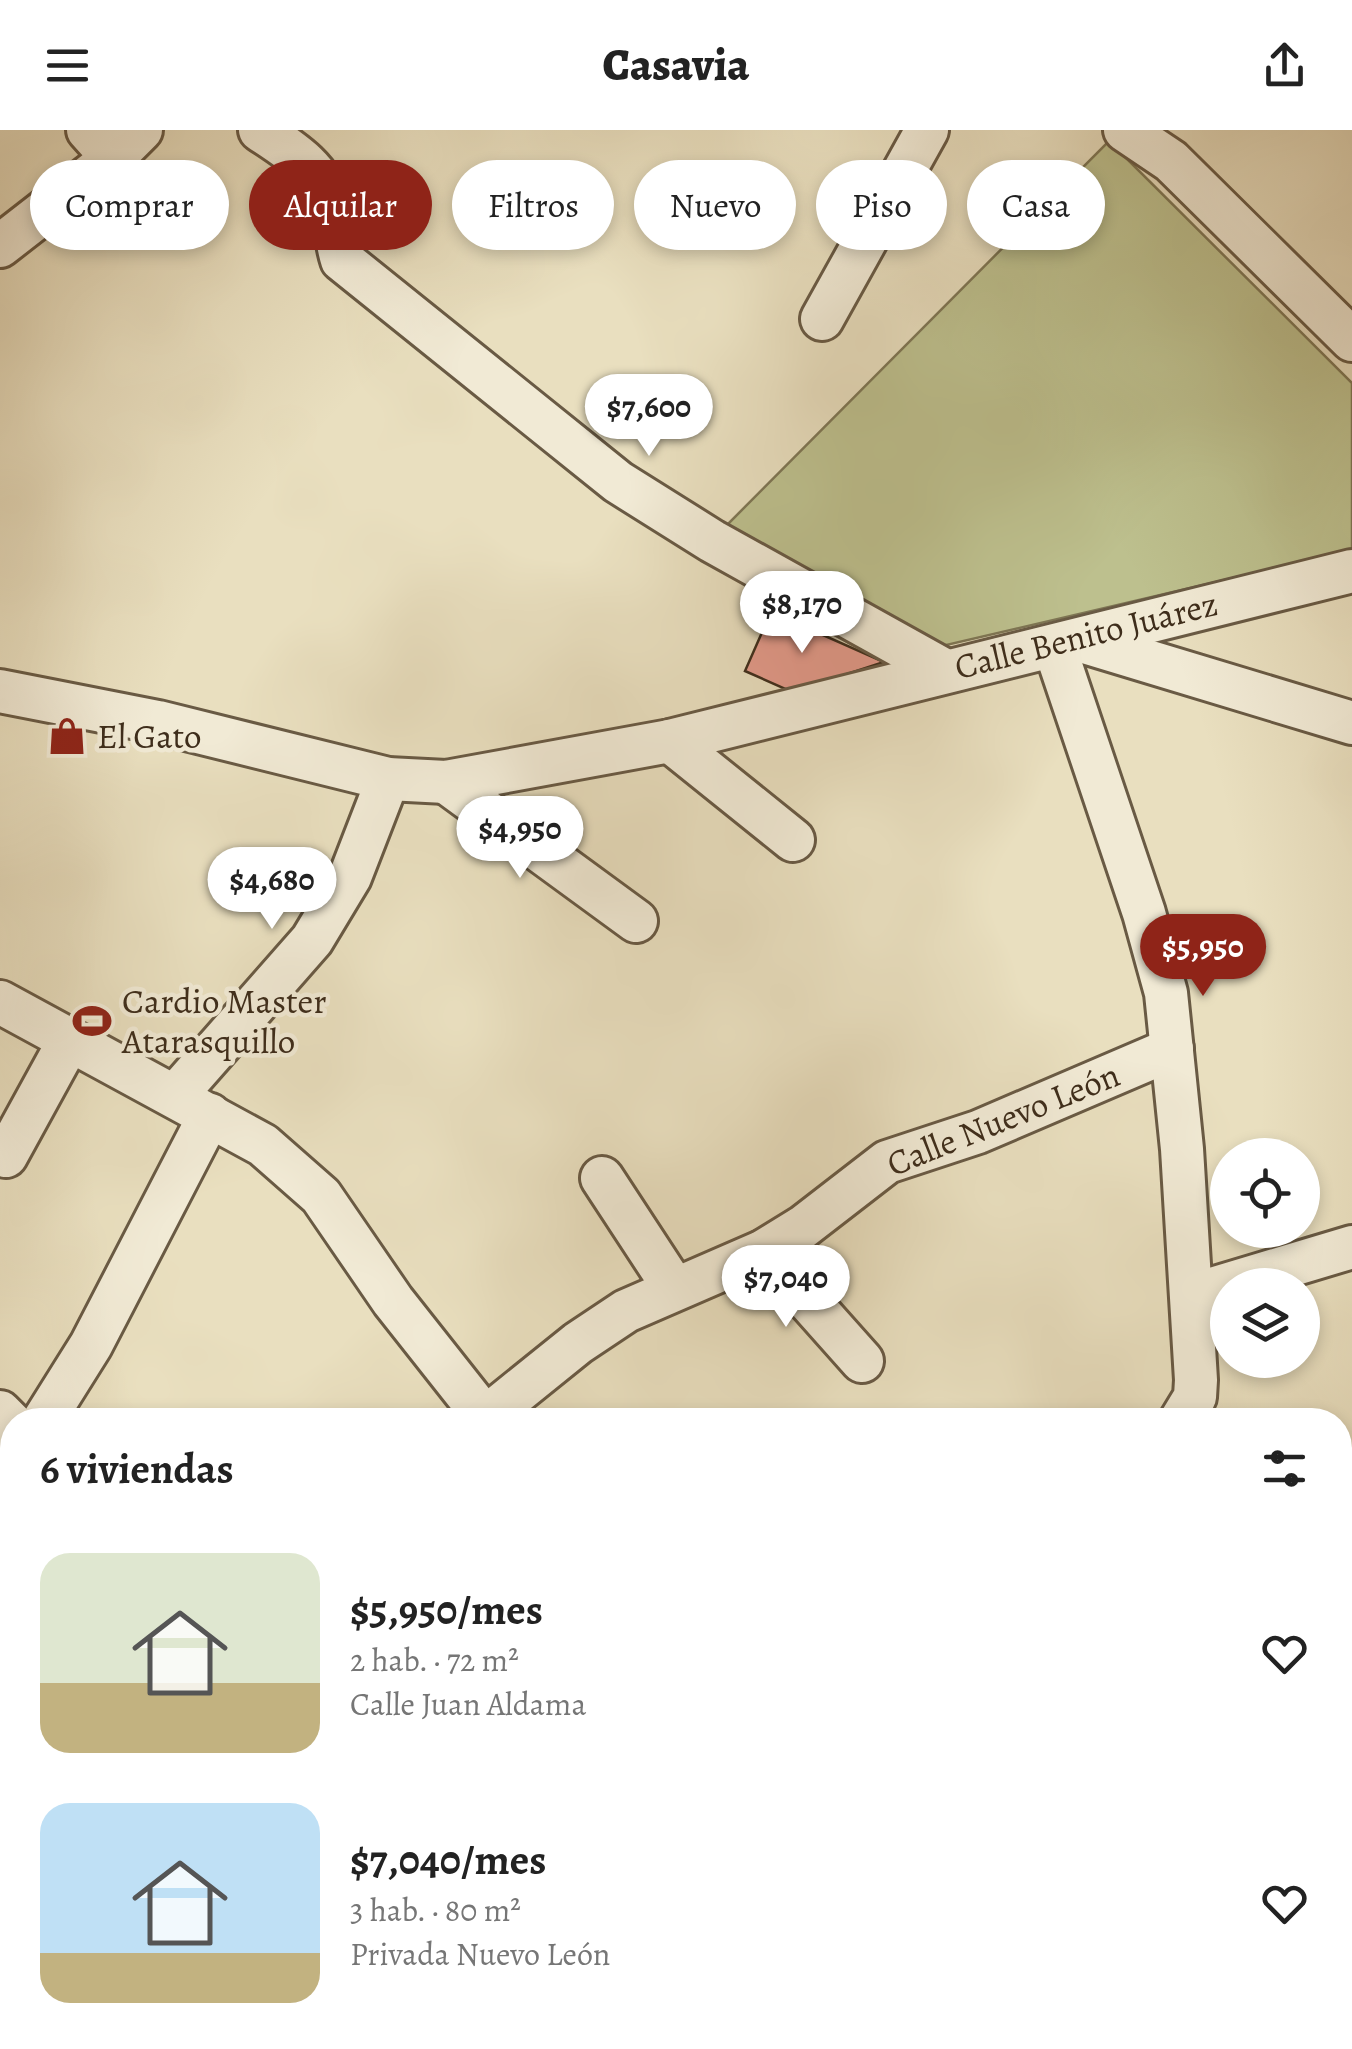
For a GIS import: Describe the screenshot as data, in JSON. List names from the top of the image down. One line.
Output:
{"streets":{"street":["Calle Benito Juárez","Calle Nuevo León"]},"places":{"shop":["El Gato"],"sports":["Cardio Master Atarasquillo"]},"page":{"header":"Casavia","chip":["Comprar","Alquilar","Filtros","Nuevo","Piso","Casa"],"price":["$7,600","$8,170","$4,950","$4,680","$5,950","$7,040"],"heading":"6 viviendas","list":[{"name":"$5,950/mes","note":"2 hab. · 72 m² · Calle Juan Aldama"},{"name":"$7,040/mes","note":"3 hab. · 80 m² · Privada Nuevo León"}]}}
